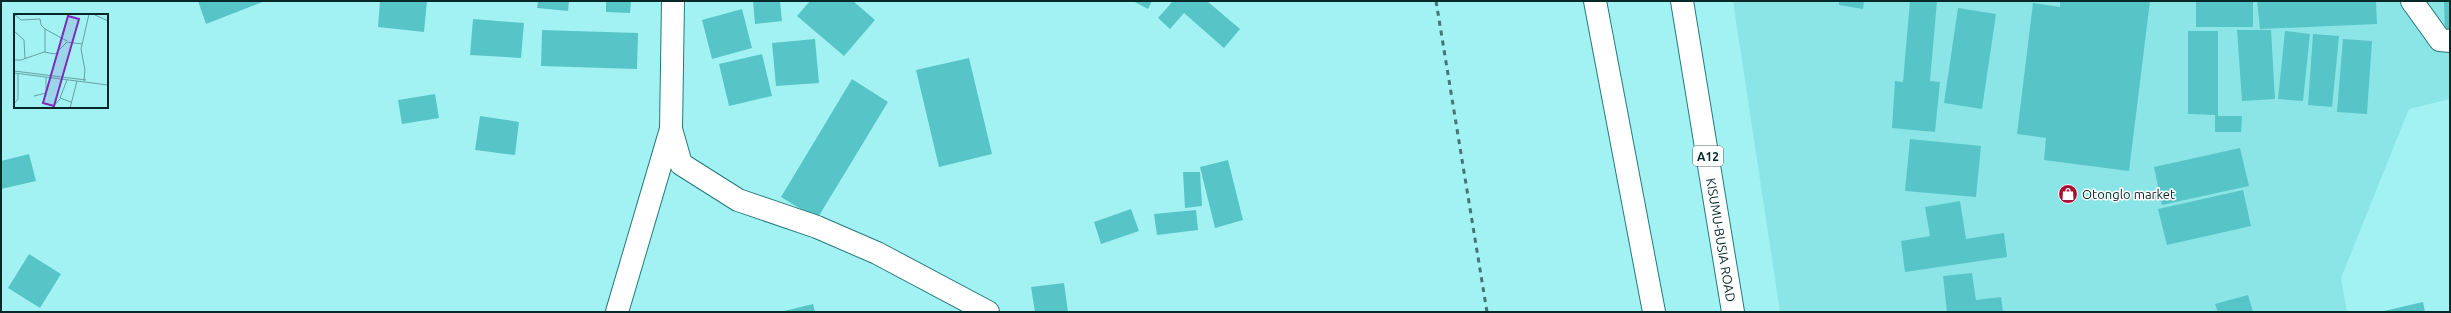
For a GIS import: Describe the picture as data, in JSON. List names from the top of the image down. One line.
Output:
{"streets":{"main road":["A12","KISUMU-BUSIA ROAD"]},"places":{"shop":["Otonglo market"]}}
